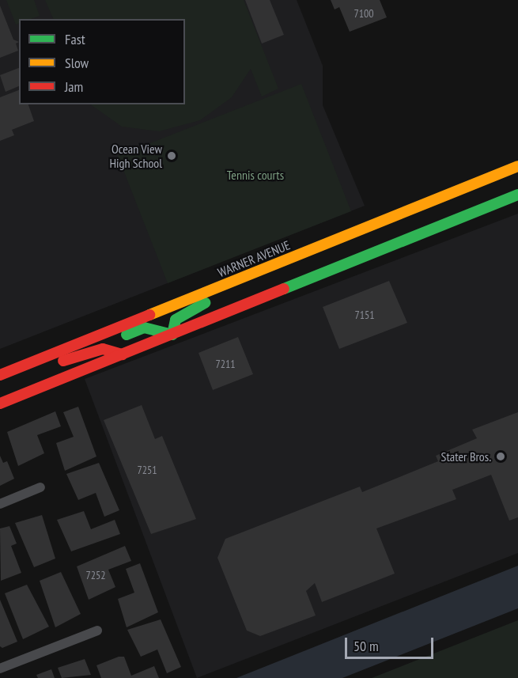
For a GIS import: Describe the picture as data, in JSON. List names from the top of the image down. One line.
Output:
{"streets":{"main road":["WARNER AVENUE"]},"parks":["Tennis courts"],"places":["Ocean View High School","Stater Bros."],"house_numbers":["7100","7151","7211","7251","7252"],"legend":["Fast","Slow","Jam"],"scale_bar":"50 m"}
